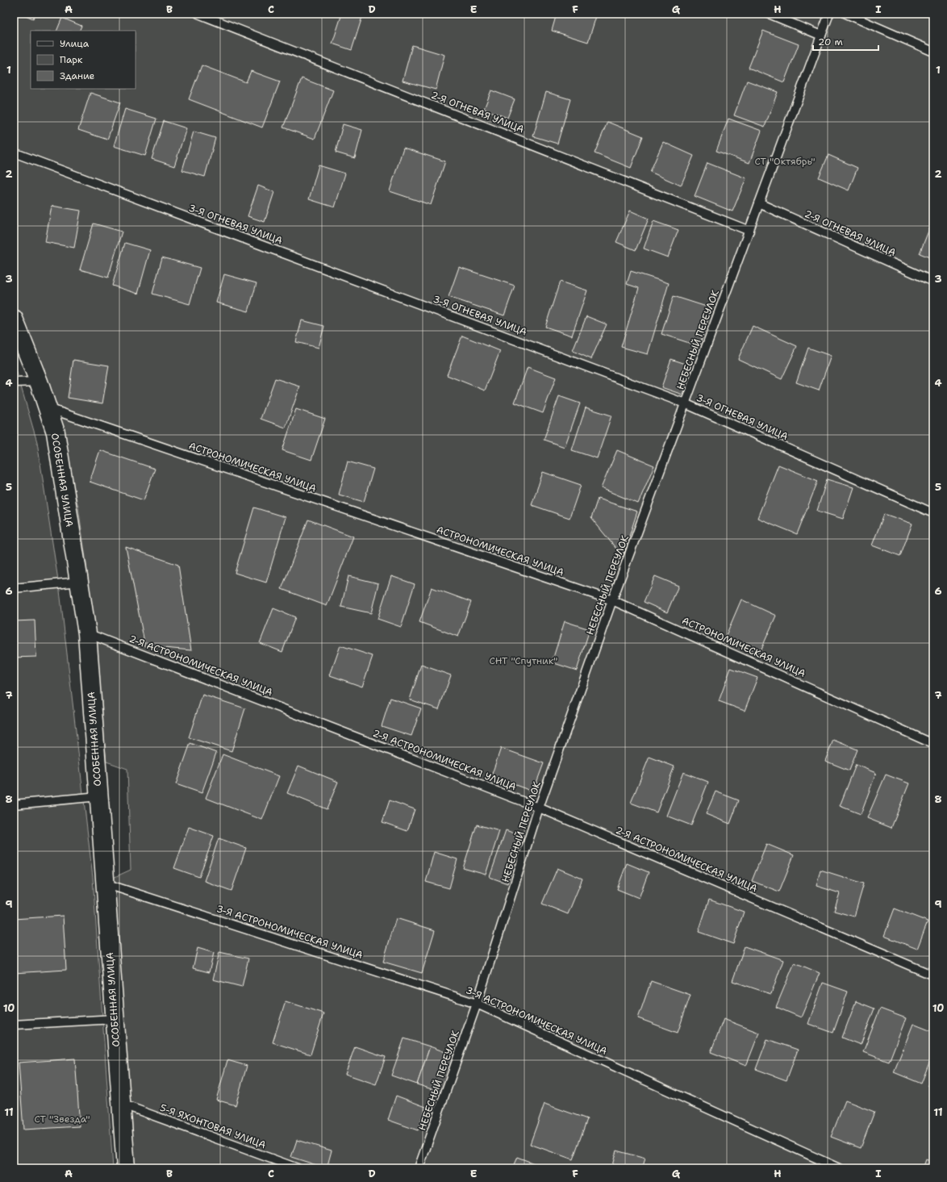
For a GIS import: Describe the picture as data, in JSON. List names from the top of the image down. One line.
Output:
{"streets":{"main road":["ОСОБЕННАЯ УЛИЦА"],"lane":["2-Я ОГНЕВАЯ УЛИЦА","3-Я ОГНЕВАЯ УЛИЦА","НЕБЕСНЫЙ ПЕРЕУЛОК","АСТРОНОМИЧЕСКАЯ УЛИЦА","2-Я АСТРОНОМИЧЕСКАЯ УЛИЦА","3-Я АСТРОНОМИЧЕСКАЯ УЛИЦА","5-Я ЯХОНТОВАЯ УЛИЦА"]},"crossings":[["2-Я ОГНЕВАЯ УЛИЦА","НЕБЕСНЫЙ ПЕРЕУЛОК"],["3-Я ОГНЕВАЯ УЛИЦА","НЕБЕСНЫЙ ПЕРЕУЛОК"],["НЕБЕСНЫЙ ПЕРЕУЛОК","АСТРОНОМИЧЕСКАЯ УЛИЦА"],["НЕБЕСНЫЙ ПЕРЕУЛОК","2-Я АСТРОНОМИЧЕСКАЯ УЛИЦА"],["НЕБЕСНЫЙ ПЕРЕУЛОК","3-Я АСТРОНОМИЧЕСКАЯ УЛИЦА"],["АСТРОНОМИЧЕСКАЯ УЛИЦА","ОСОБЕННАЯ УЛИЦА"],["ОСОБЕННАЯ УЛИЦА","2-Я АСТРОНОМИЧЕСКАЯ УЛИЦА"],["ОСОБЕННАЯ УЛИЦА","3-Я АСТРОНОМИЧЕСКАЯ УЛИЦА"],["ОСОБЕННАЯ УЛИЦА","5-Я ЯХОНТОВАЯ УЛИЦА"]],"parks":["СТ \"Октябрь\"","СНТ \"Спутник\"","СТ \"Звезда\""],"legend":["Улица","Парк","Здание"],"scale_bar":"20 m","grid":{"columns":["A","B","C","D","E","F","G","H","I"],"rows":["1","2","3","4","5","6","7","8","9","10","11"]}}
